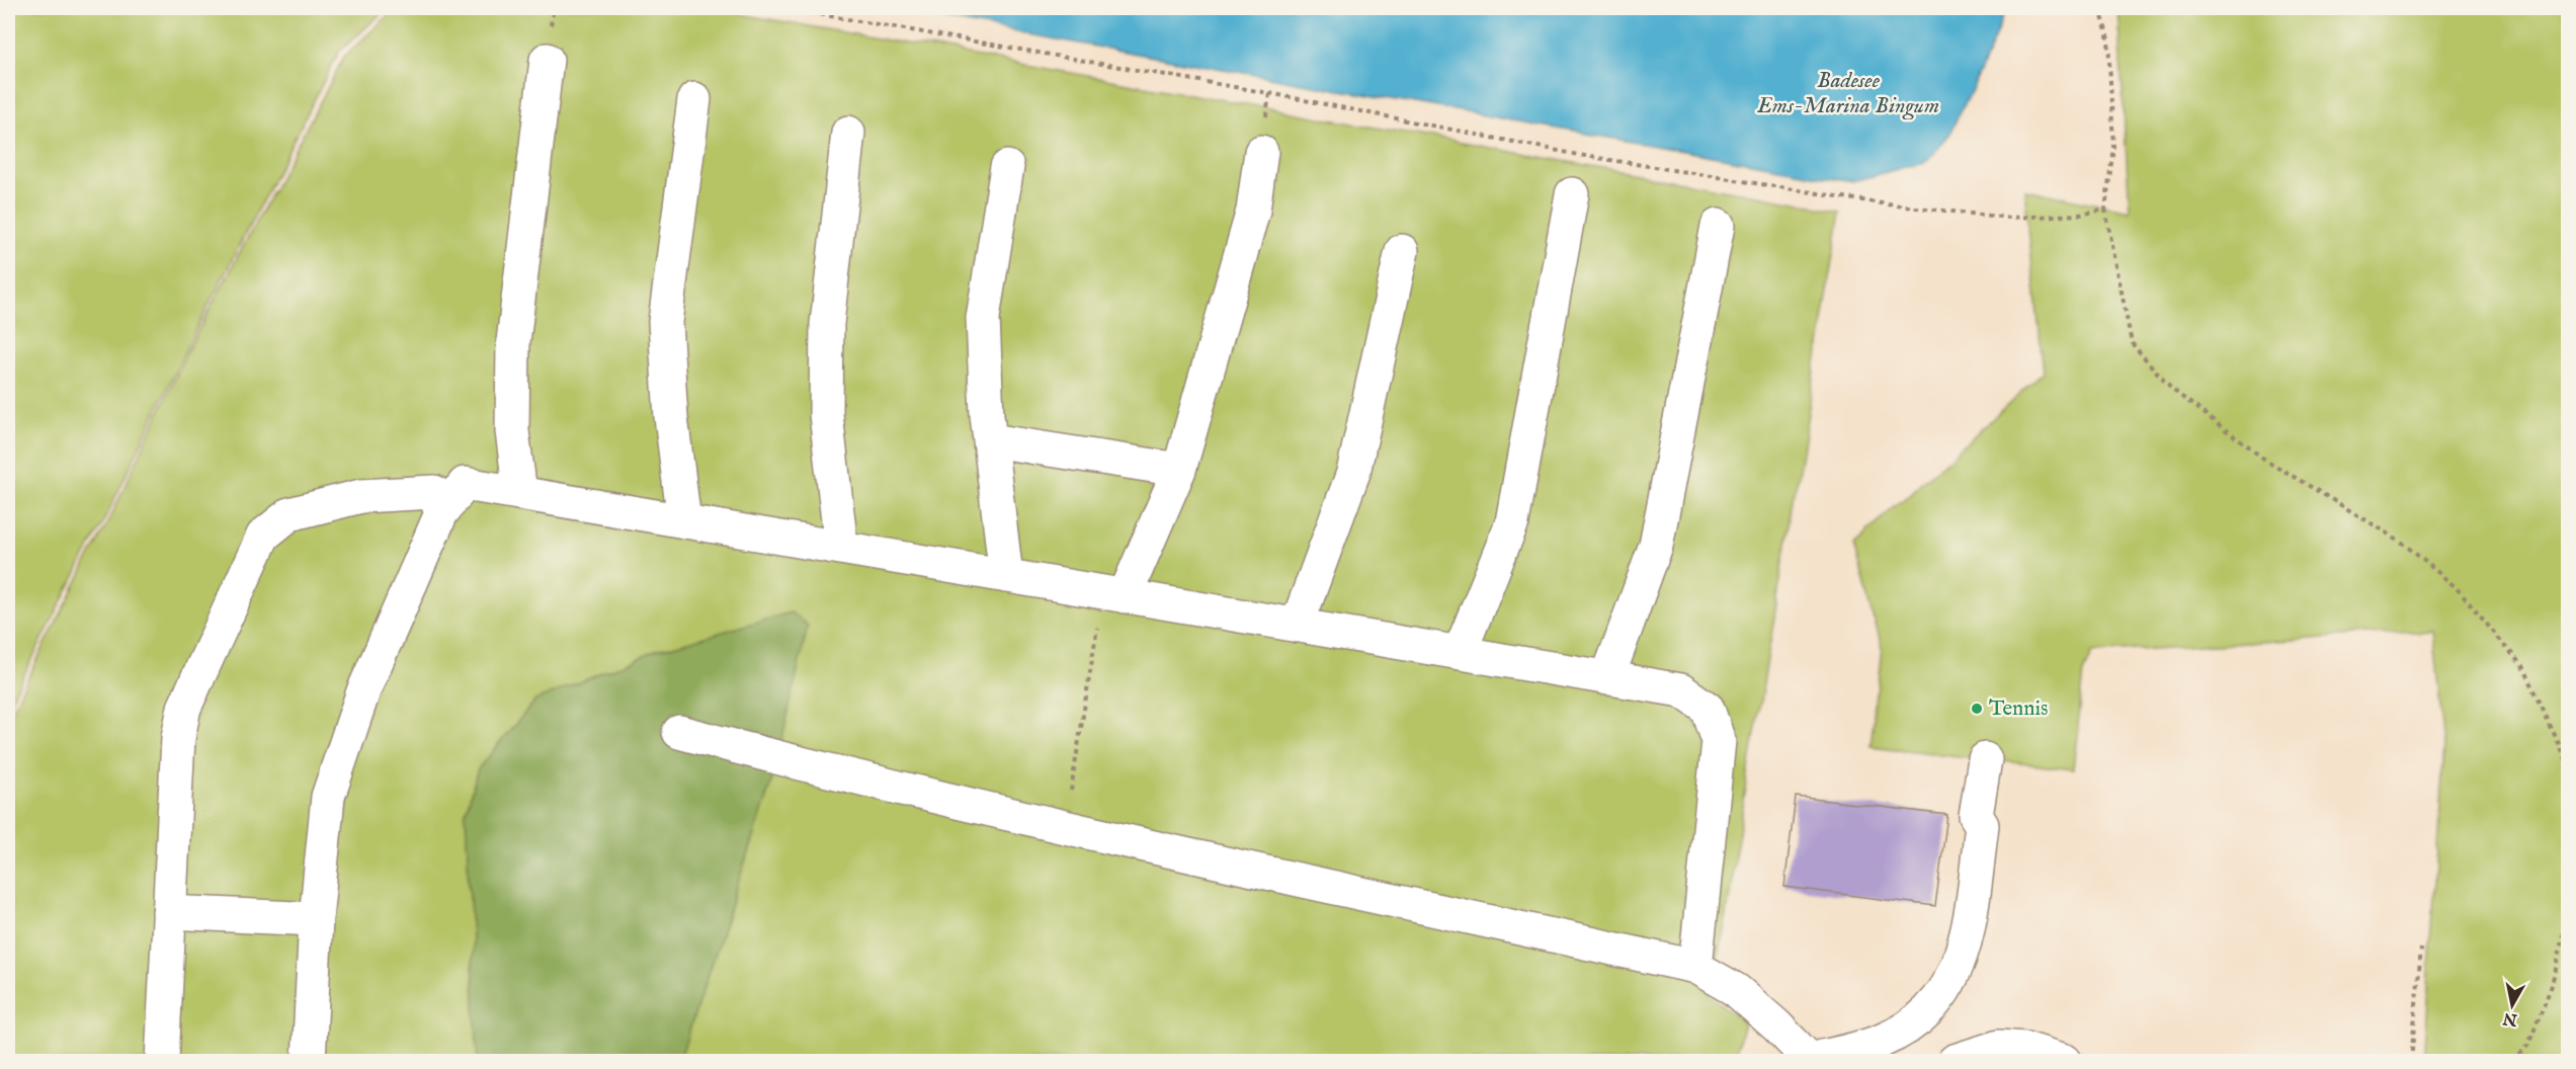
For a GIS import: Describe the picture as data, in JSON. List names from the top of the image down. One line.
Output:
{"water":["Badesee Ems-Marina Bingum"],"places":["Tennis"],"north":"bottom"}
